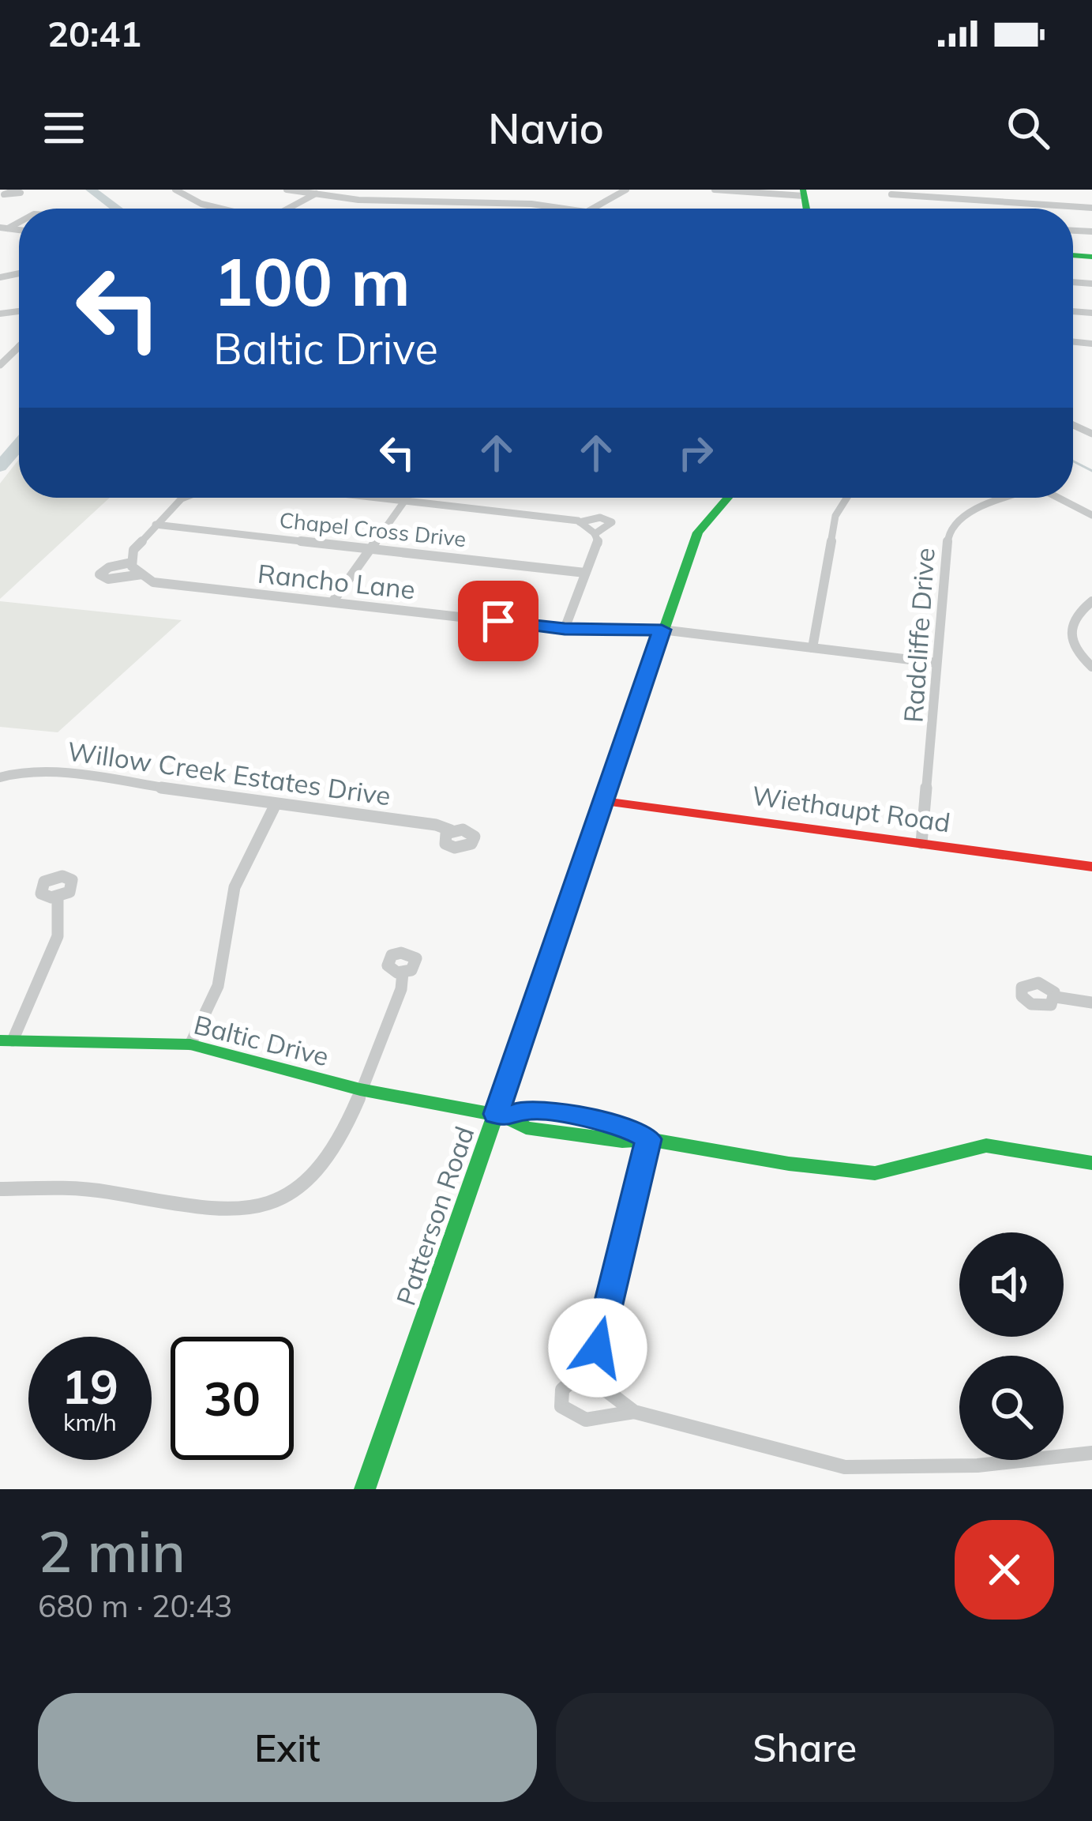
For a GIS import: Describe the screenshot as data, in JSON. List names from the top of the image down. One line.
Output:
{"streets":{"main road":["Wiethaupt Road","Baltic Drive","Patterson Road"],"street":["Chapel Cross Drive","Rancho Lane","Radcliffe Drive","Willow Creek Estates Drive"]},"crossings":[["Rancho Lane","Radcliffe Drive"],["Rancho Lane","Patterson Road"],["Radcliffe Drive","Wiethaupt Road"],["Wiethaupt Road","Patterson Road"],["Baltic Drive","Patterson Road"]],"page":{"status":"20:41","header":"Navio","turn":["100 m","Baltic Drive"],"speed":"19 km/h","limit":"30","heading":["2 min","680 m · 20:43"],"buttons":["Exit","Share"]}}
